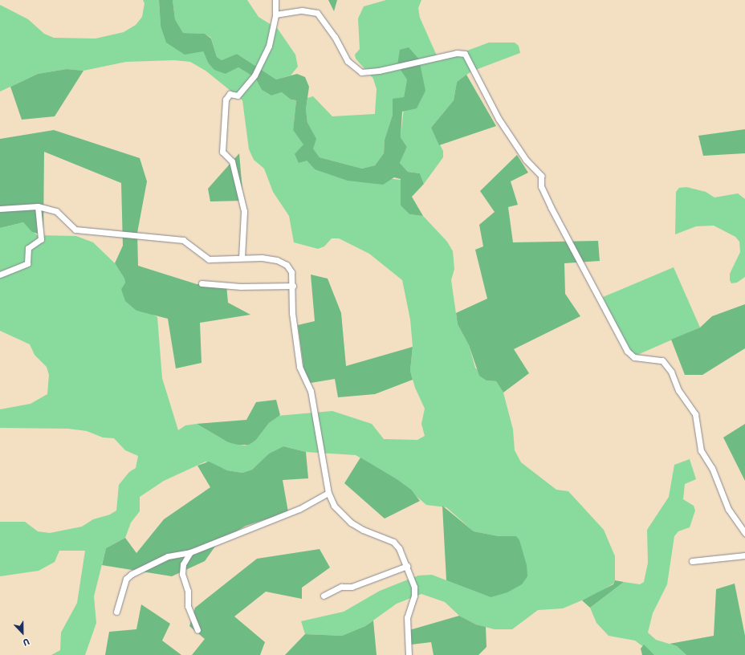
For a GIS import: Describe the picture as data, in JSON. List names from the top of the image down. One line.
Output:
{"north":"bottom"}
